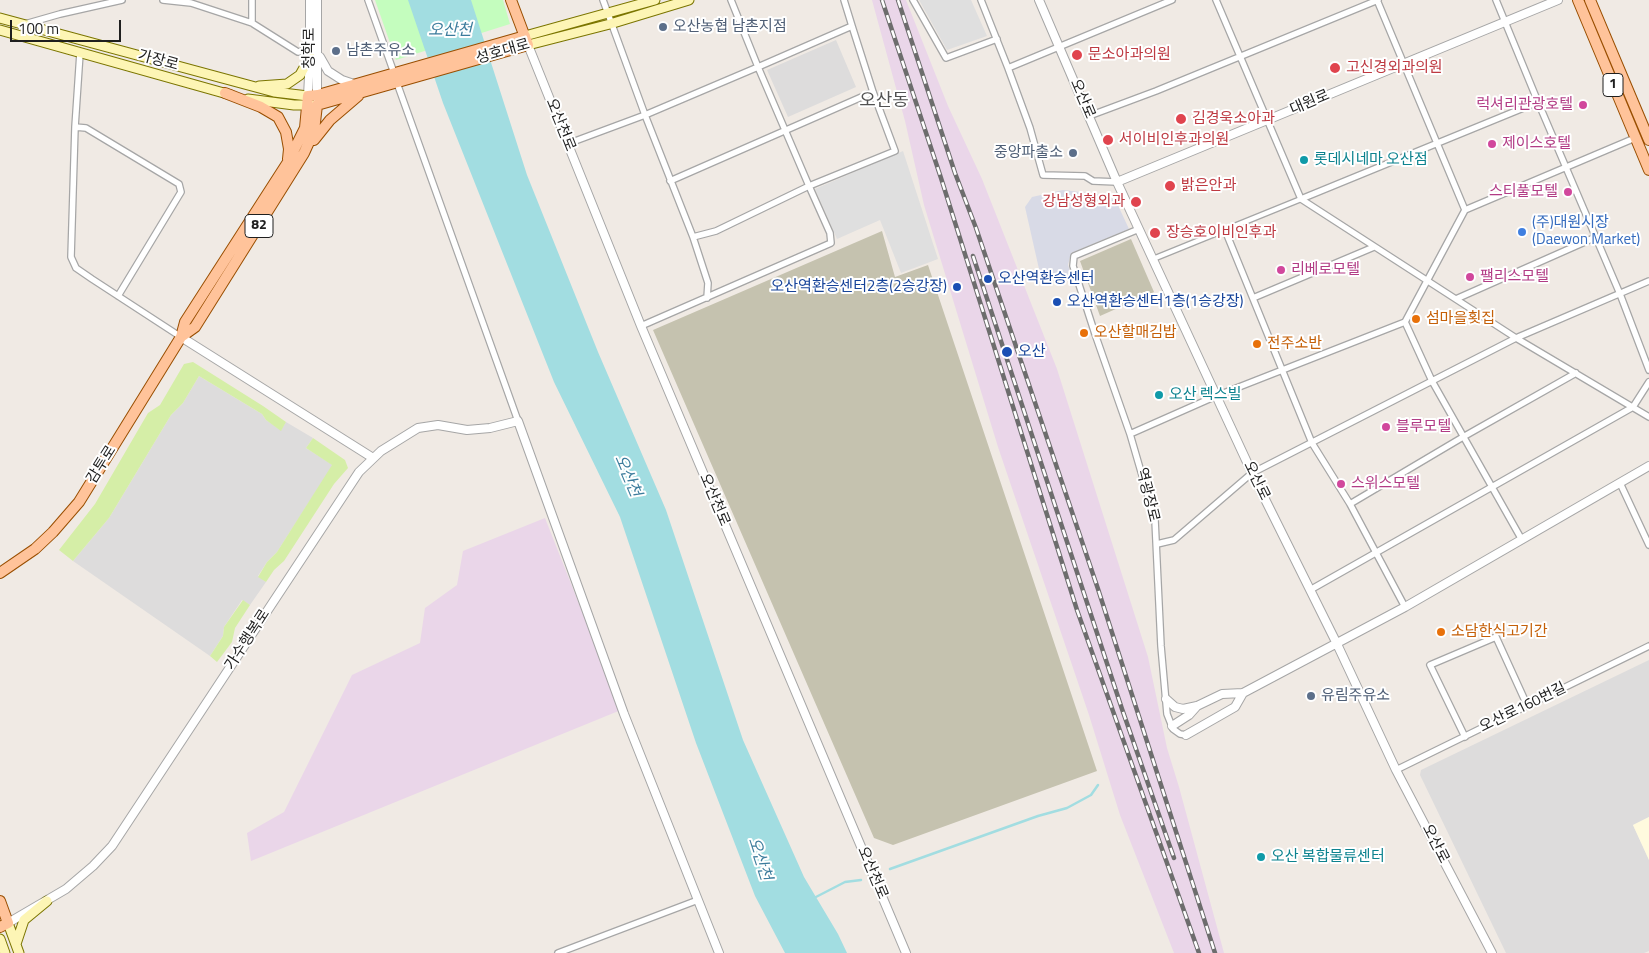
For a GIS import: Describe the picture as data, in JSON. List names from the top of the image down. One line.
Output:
{"streets":{"main road":["성호대로","가장로","1","오산천로","82","감투로"],"street":["청학로","오산로","대원로","역광장로","가수행복로","오산로160번길"]},"crossings":[["청학로","성호대로"],["청학로","가장로"],["청학로","감투로"],["성호대로","가장로"],["성호대로","오산천로"],["성호대로","감투로"],["가장로","감투로"],["오산로","대원로"],["오산로","역광장로"],["오산로","오산로160번길"]],"districts":["오산동"],"water":["오산천"],"places":["오산농협 남촌지점","남촌주유소","문소아과의원","고신경외과의원","럭셔리관광호텔","김경욱소아과","서이비인후과의원","제이스호텔","중앙파출소","롯데시네마 오산점","밝은안과","스티풀모텔","강남성형외과","(주)대원시장 (Daewon Market)","장승호이비인후과","리베로모텔","팰리스모텔","오산역환승센터","오산역환승센터2층(2승강장)","오산역환승센터1층(1승강장)","섬마을횟집","오산할매김밥","전주소반","오산","오산 렉스빌","블루모텔","스위스모텔","소담한식고기간","유림주유소","오산 복합물류센터"],"scale_bar":"100 m"}
